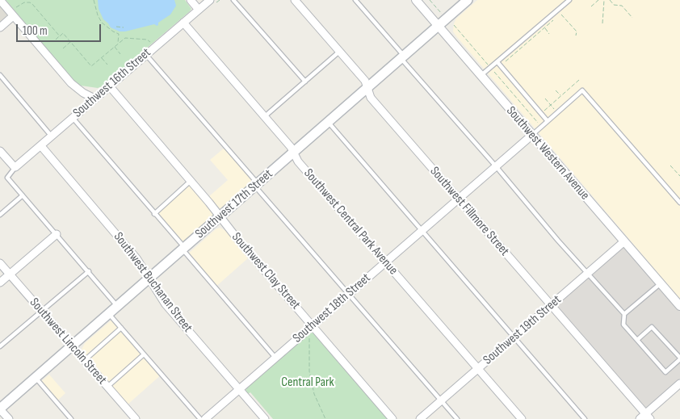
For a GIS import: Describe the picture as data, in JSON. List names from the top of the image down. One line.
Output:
{"streets":{"main road":["Southwest 17th Street"],"street":["Southwest 16th Street","Southwest Western Avenue","Southwest Fillmore Street","Southwest Central Park Avenue","Southwest Clay Street","Southwest Buchanan Street","Southwest 18th Street","Southwest 19th Street","Southwest Lincoln Street"]},"crossings":[["Southwest 16th Street","Southwest Central Park Avenue"],["Southwest 16th Street","Southwest Clay Street"],["Southwest 16th Street","Southwest Buchanan Street"],["Southwest Western Avenue","Southwest 17th Street"],["Southwest Western Avenue","Southwest 18th Street"],["Southwest Western Avenue","Southwest 19th Street"],["Southwest 17th Street","Southwest Fillmore Street"],["Southwest 17th Street","Southwest Central Park Avenue"],["Southwest 17th Street","Southwest Clay Street"],["Southwest 17th Street","Southwest Buchanan Street"],["Southwest 17th Street","Southwest Lincoln Street"],["Southwest Fillmore Street","Southwest 18th Street"],["Southwest Fillmore Street","Southwest 19th Street"],["Southwest Central Park Avenue","Southwest 18th Street"],["Southwest Central Park Avenue","Southwest 19th Street"],["Southwest Clay Street","Southwest 18th Street"],["Southwest Buchanan Street","Southwest 18th Street"]],"parks":["Central Park"],"scale_bar":"100 m"}
